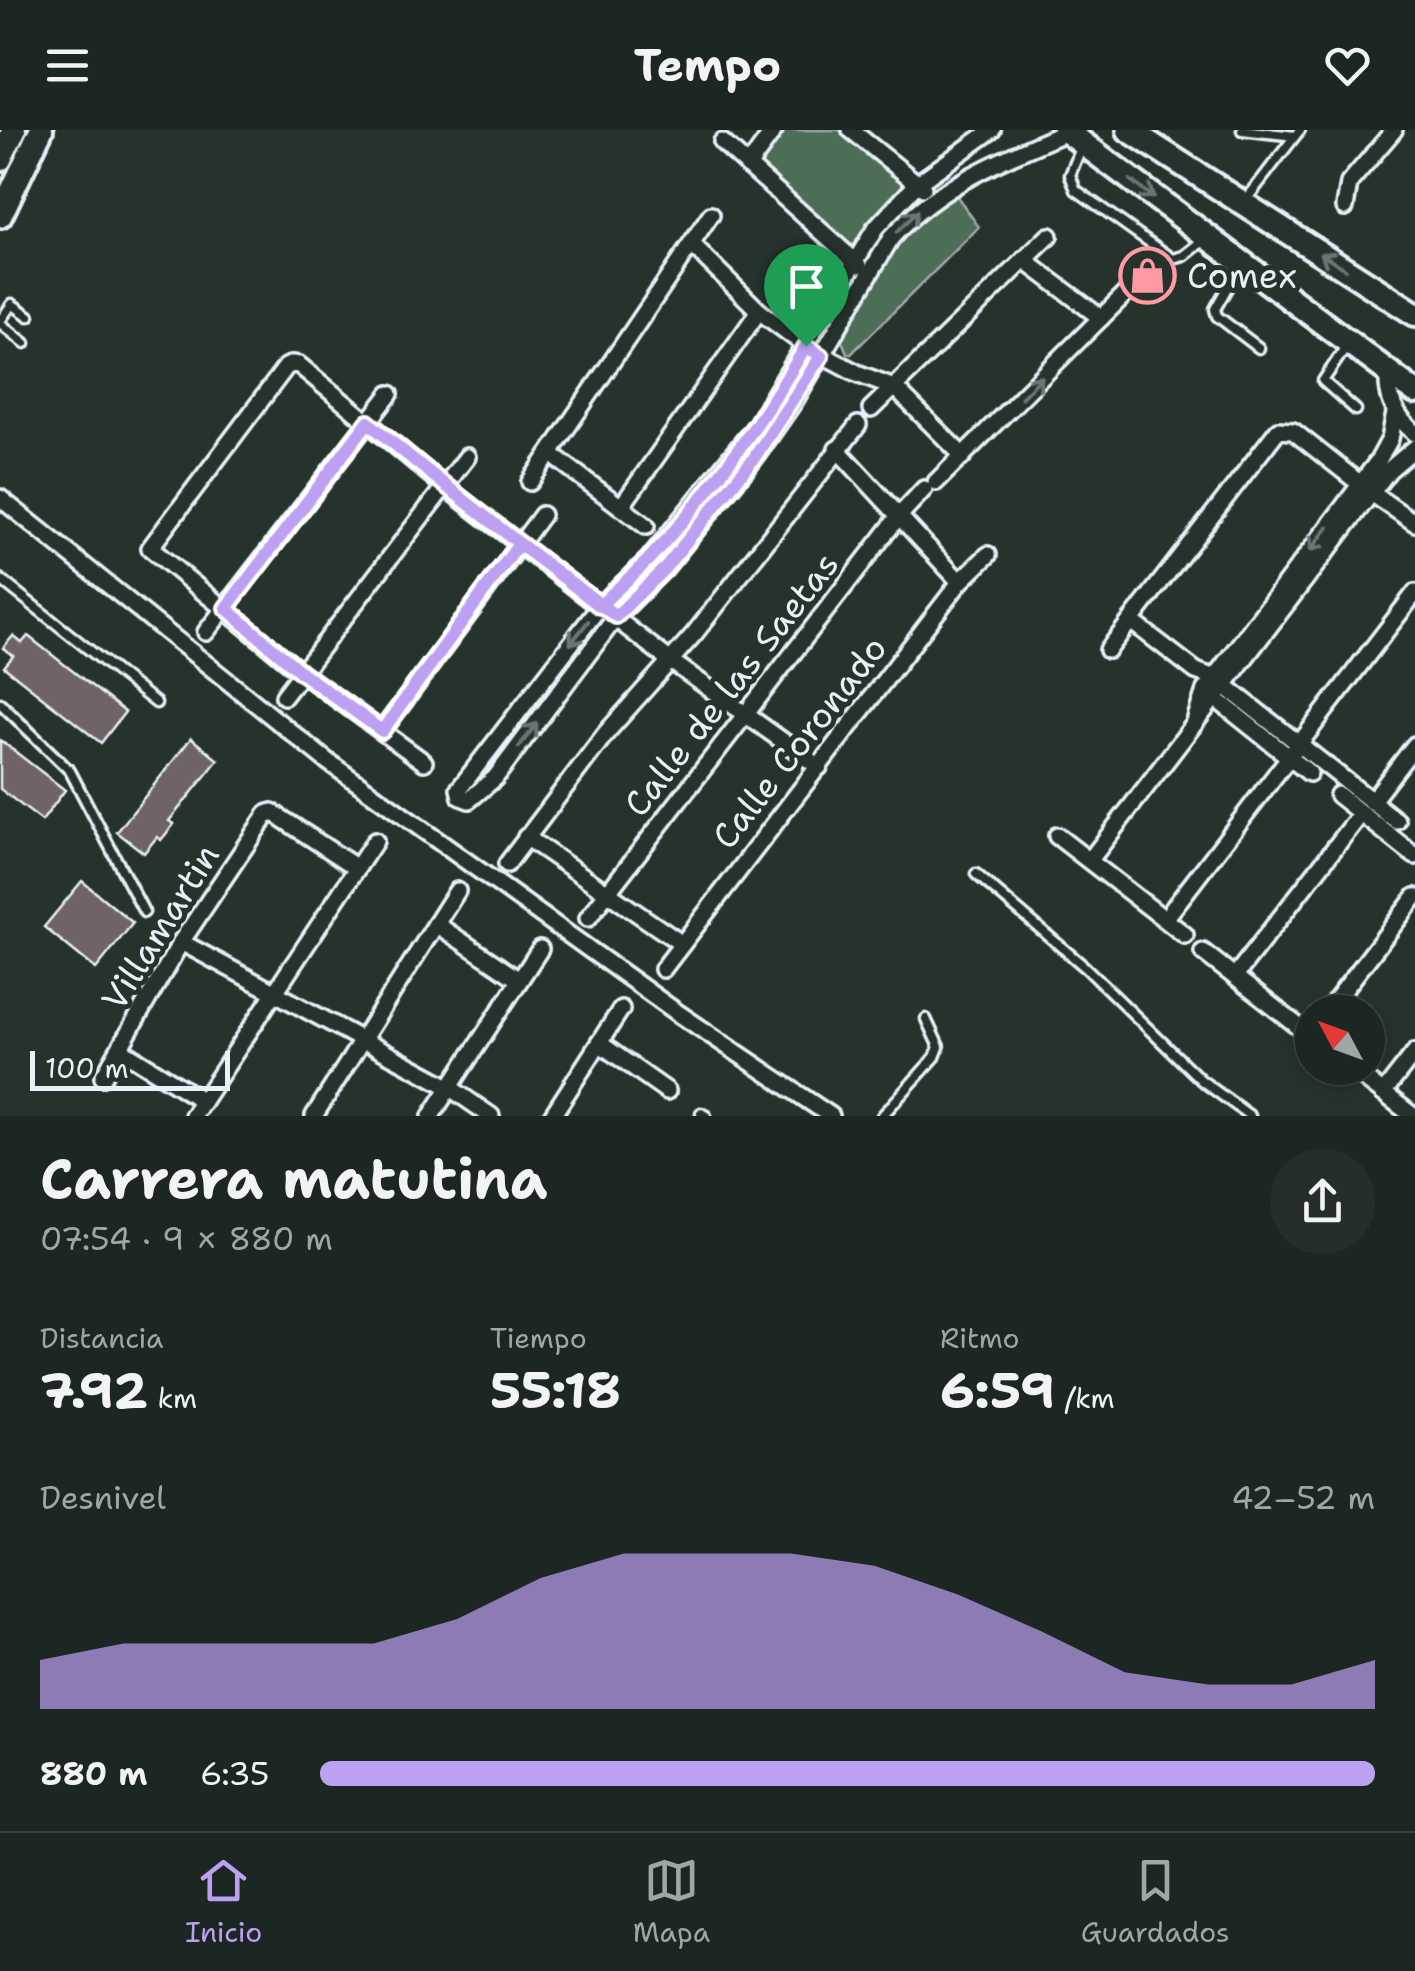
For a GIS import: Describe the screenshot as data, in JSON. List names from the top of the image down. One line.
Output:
{"streets":{"street":["Calle de las Saetas","Calle Coronado","Villamartin"]},"places":{"shop":["Comex"]},"scale_bar":"100 m","north":"top left","page":{"header":"Tempo","scale":"100 m","heading":["Carrera matutina","07:54 · 9 × 880 m"],"stats":[["Distancia","7.92 km"],["Tiempo","55:18"],["Ritmo","6:59 /km"]],"chart":["Desnivel","42–52 m"],"list":[{"name":"880 m","note":"6:35"}],"tabs":["Inicio","Mapa","Guardados"]}}
